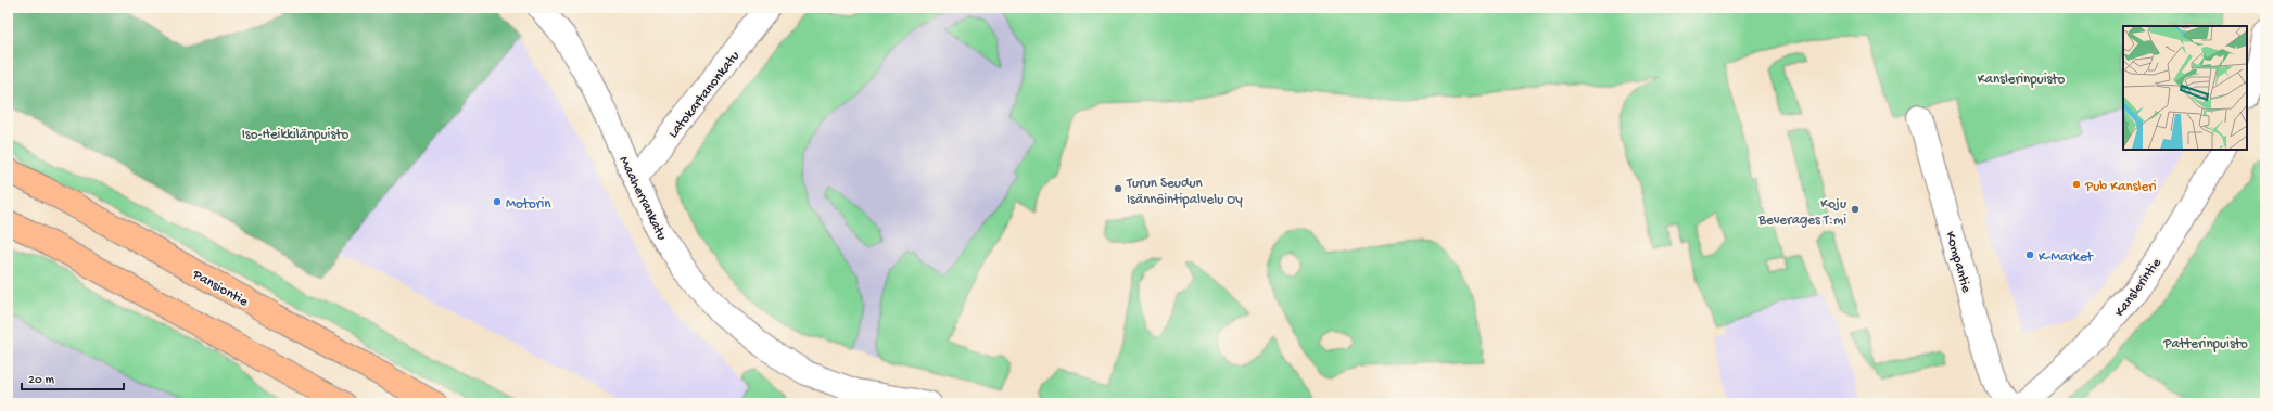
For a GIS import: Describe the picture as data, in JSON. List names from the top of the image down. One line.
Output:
{"streets":{"main road":["Pansiontie"],"street":["Latokartanonkatu","Maaherrankatu","Kompantie","Kanslerintie"]},"crossings":[["Latokartanonkatu","Maaherrankatu"]],"parks":["Kanslerinpuisto","Iso-Heikkilänpuisto","Patterinpuisto"],"places":["Pub Kansleri","Turun Seudun Isännöintipalvelu Oy","Motorin","Koju Beverages T:mi","K-Market"],"scale_bar":"20 m"}
